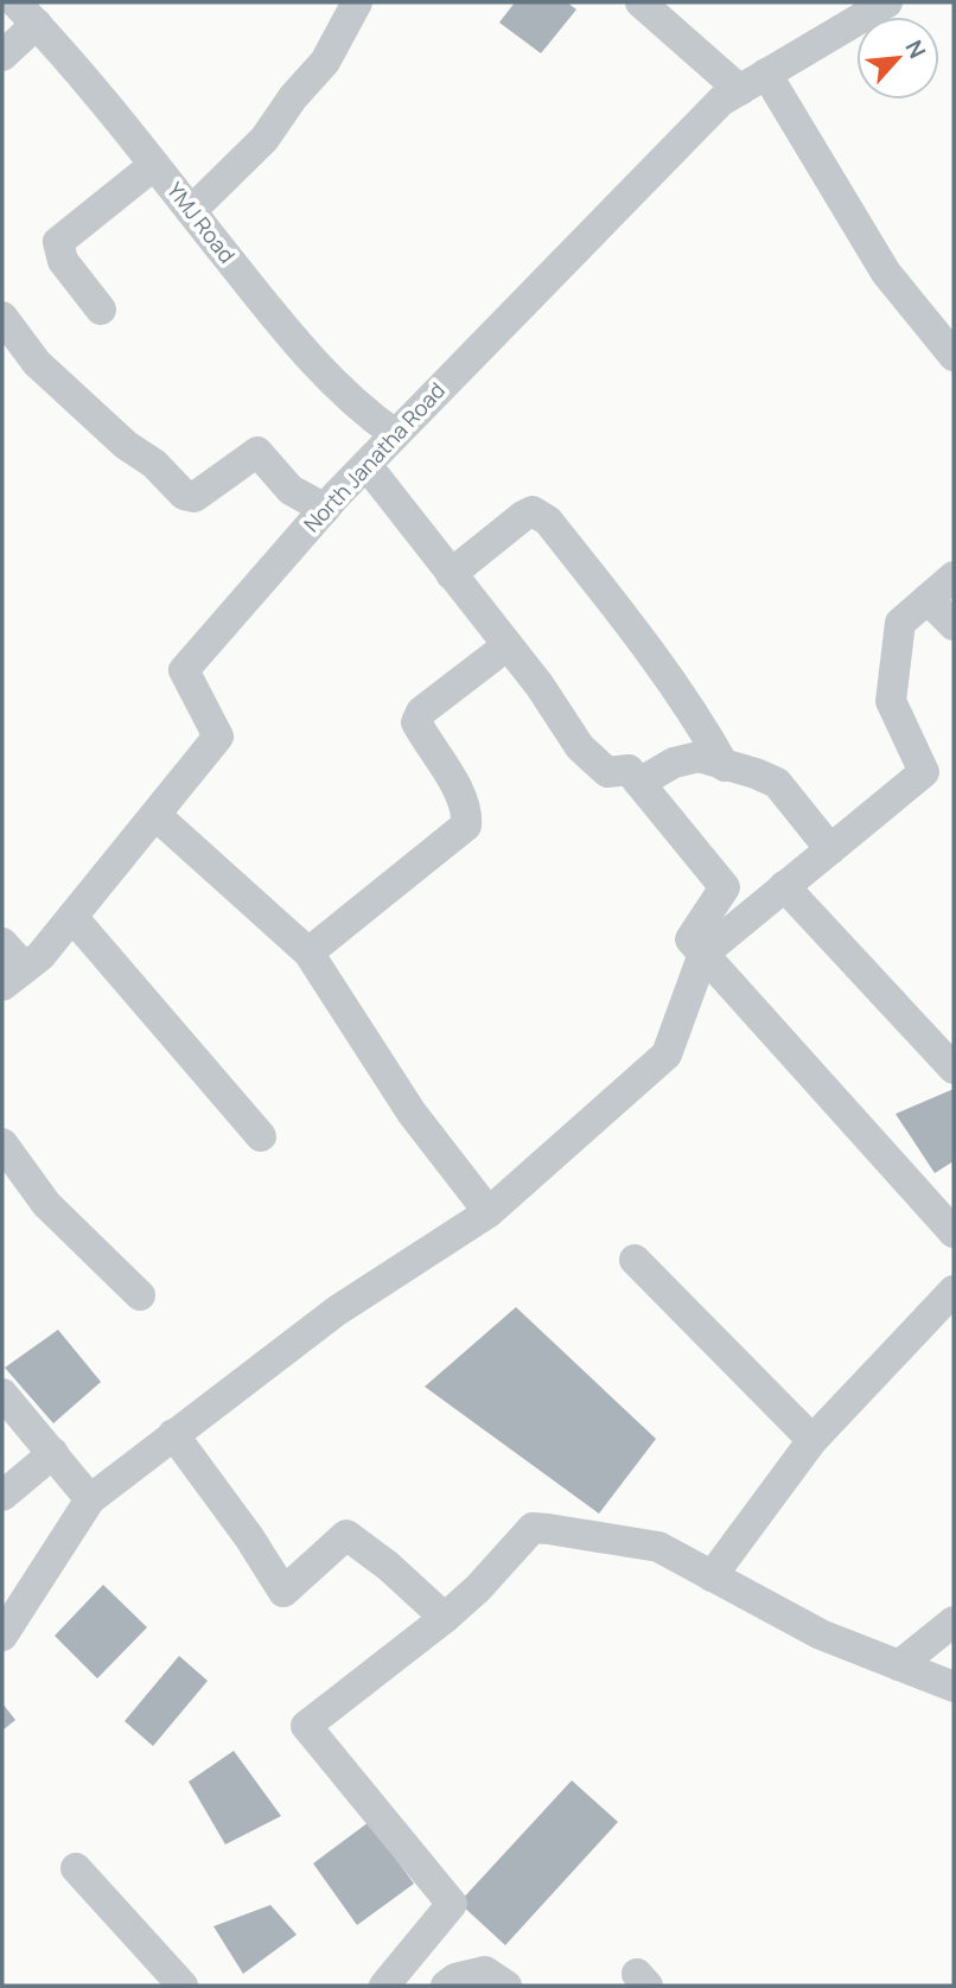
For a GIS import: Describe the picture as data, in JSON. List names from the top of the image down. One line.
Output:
{"streets":{"street":["YMJ Road","North Janatha Road"]},"crossings":[["YMJ Road","North Janatha Road"]],"north":"top right"}
